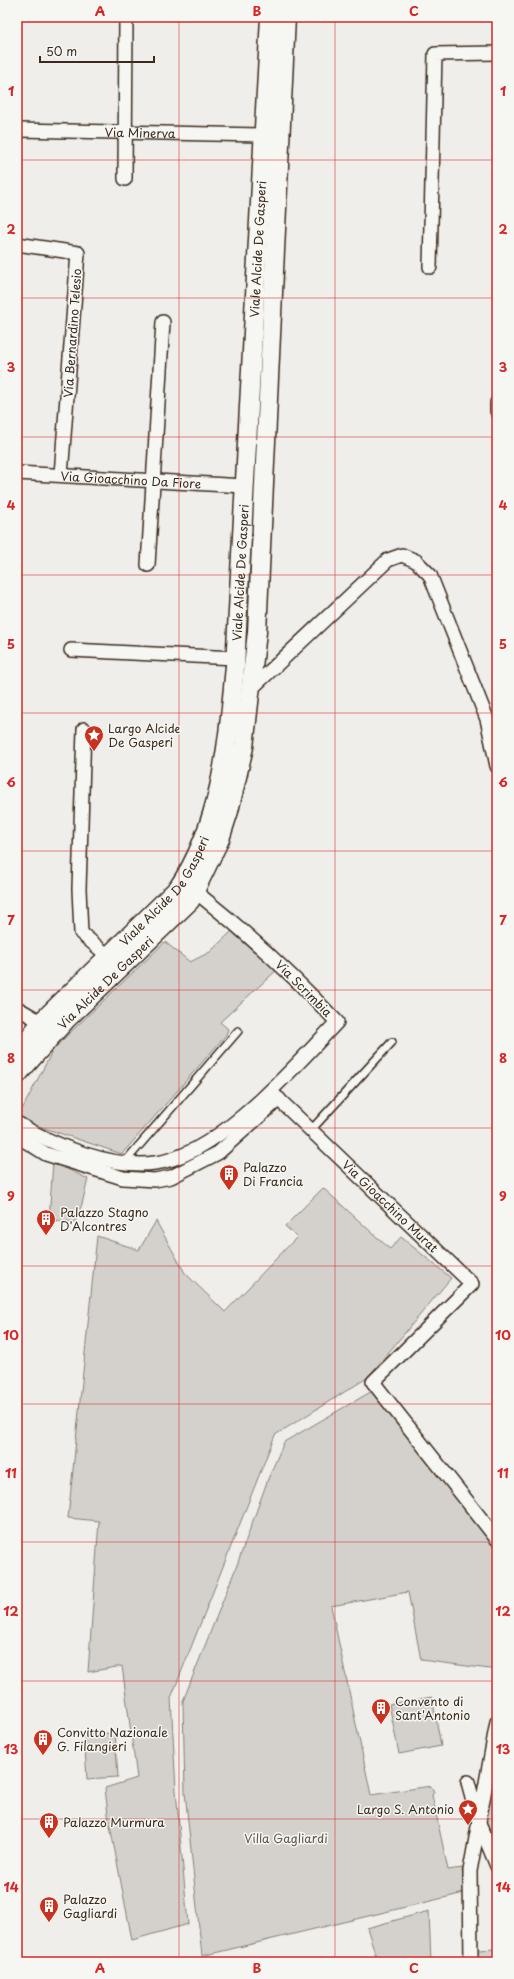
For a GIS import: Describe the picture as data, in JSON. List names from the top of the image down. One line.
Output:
{"streets":{"main road":["Viale Alcide De Gasperi","Via Alcide De Gasperi"],"street":["Via Minerva","Via Bernardino Telesio","Via Gioacchino Da Fiore","Via Scrimbia","Via Gioacchino Murat"]},"crossings":[["Via Minerva","Viale Alcide De Gasperi"],["Viale Alcide De Gasperi","Via Gioacchino Da Fiore"],["Viale Alcide De Gasperi","Via Alcide De Gasperi"],["Viale Alcide De Gasperi","Via Scrimbia"],["Via Bernardino Telesio","Via Gioacchino Da Fiore"],["Via Alcide De Gasperi","Via Scrimbia"],["Via Scrimbia","Via Gioacchino Murat"]],"parks":["Villa Gagliardi"],"places":{"place":["Largo Alcide De Gasperi","Largo S. Antonio"],"building":["Palazzo Di Francia","Palazzo Stagno D'Alcontres","Convento di Sant'Antonio","Convitto Nazionale G. Filangieri","Palazzo Murmura","Palazzo Gagliardi"]},"scale_bar":"50 m","grid":{"columns":["A","B","C"],"rows":["1","2","3","4","5","6","7","8","9","10","11","12","13","14"]}}
